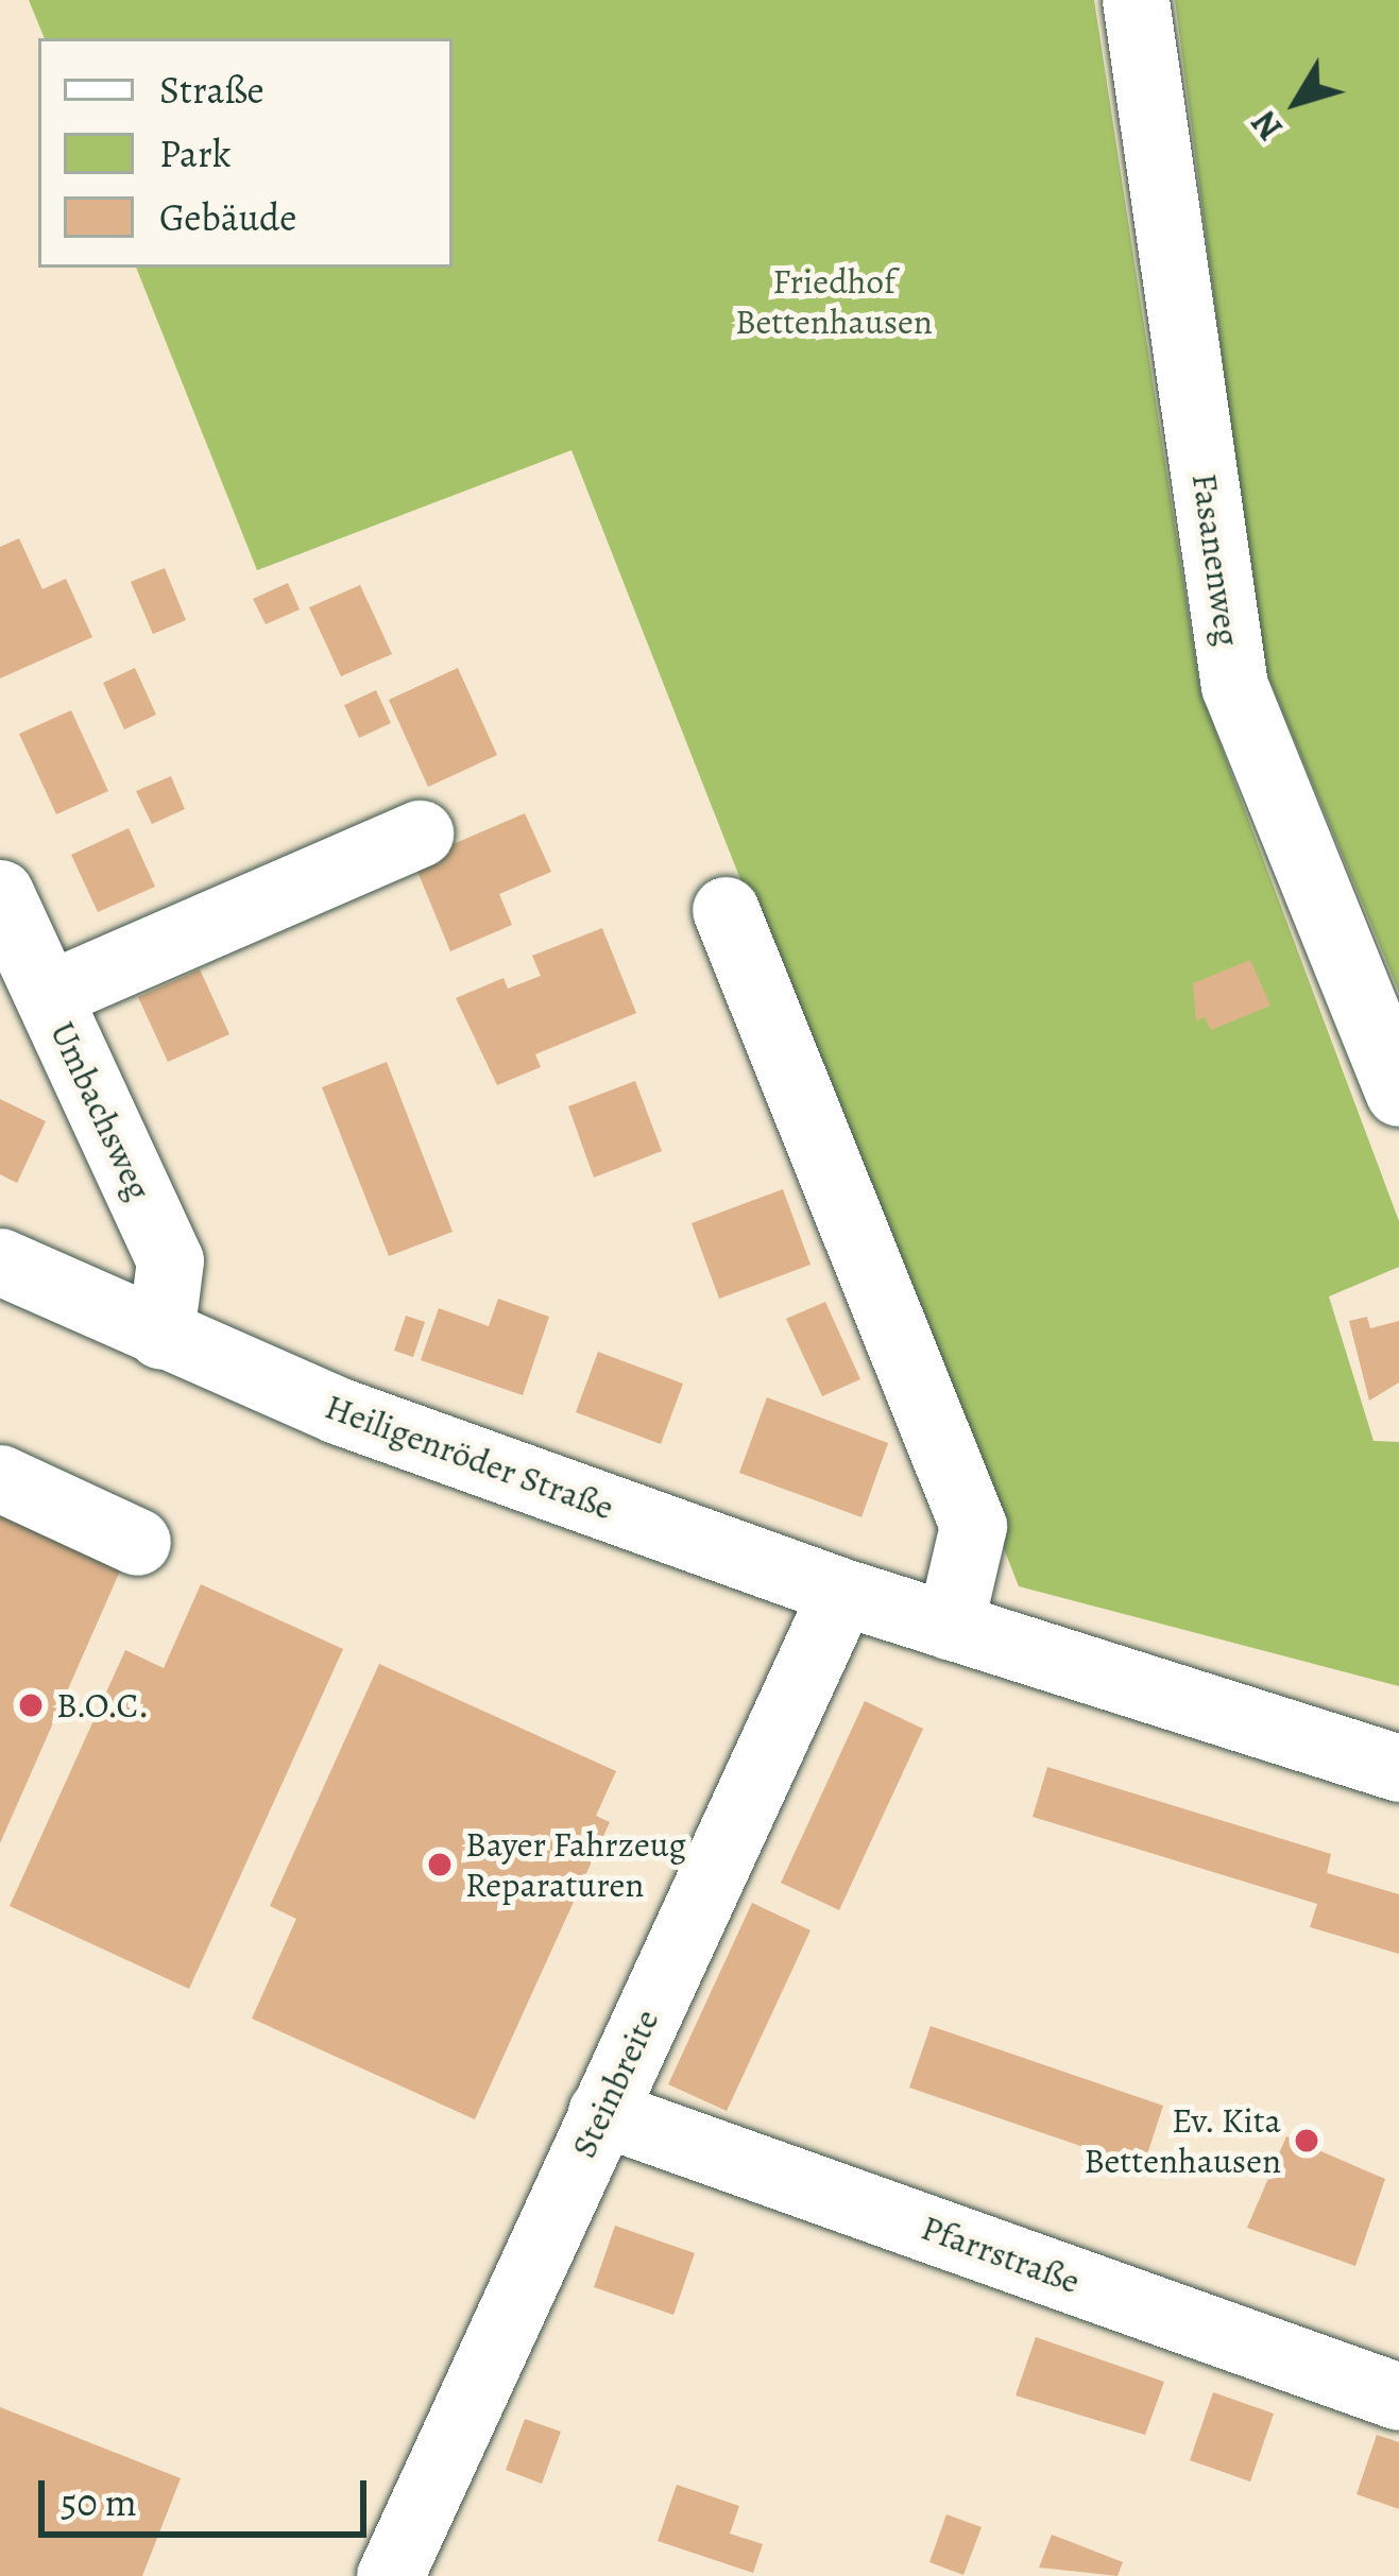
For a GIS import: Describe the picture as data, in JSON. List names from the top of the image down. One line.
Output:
{"streets":{"street":["Fasanenweg","Umbachsweg","Heiligenröder Straße","Steinbreite","Pfarrstraße"]},"crossings":[["Umbachsweg","Heiligenröder Straße"],["Heiligenröder Straße","Steinbreite"],["Steinbreite","Pfarrstraße"]],"parks":["Friedhof Bettenhausen"],"places":["B.O.C.","Bayer Fahrzeug Reparaturen","Ev. Kita Bettenhausen"],"legend":["Straße","Park","Gebäude"],"scale_bar":"50 m","north":"bottom left"}
